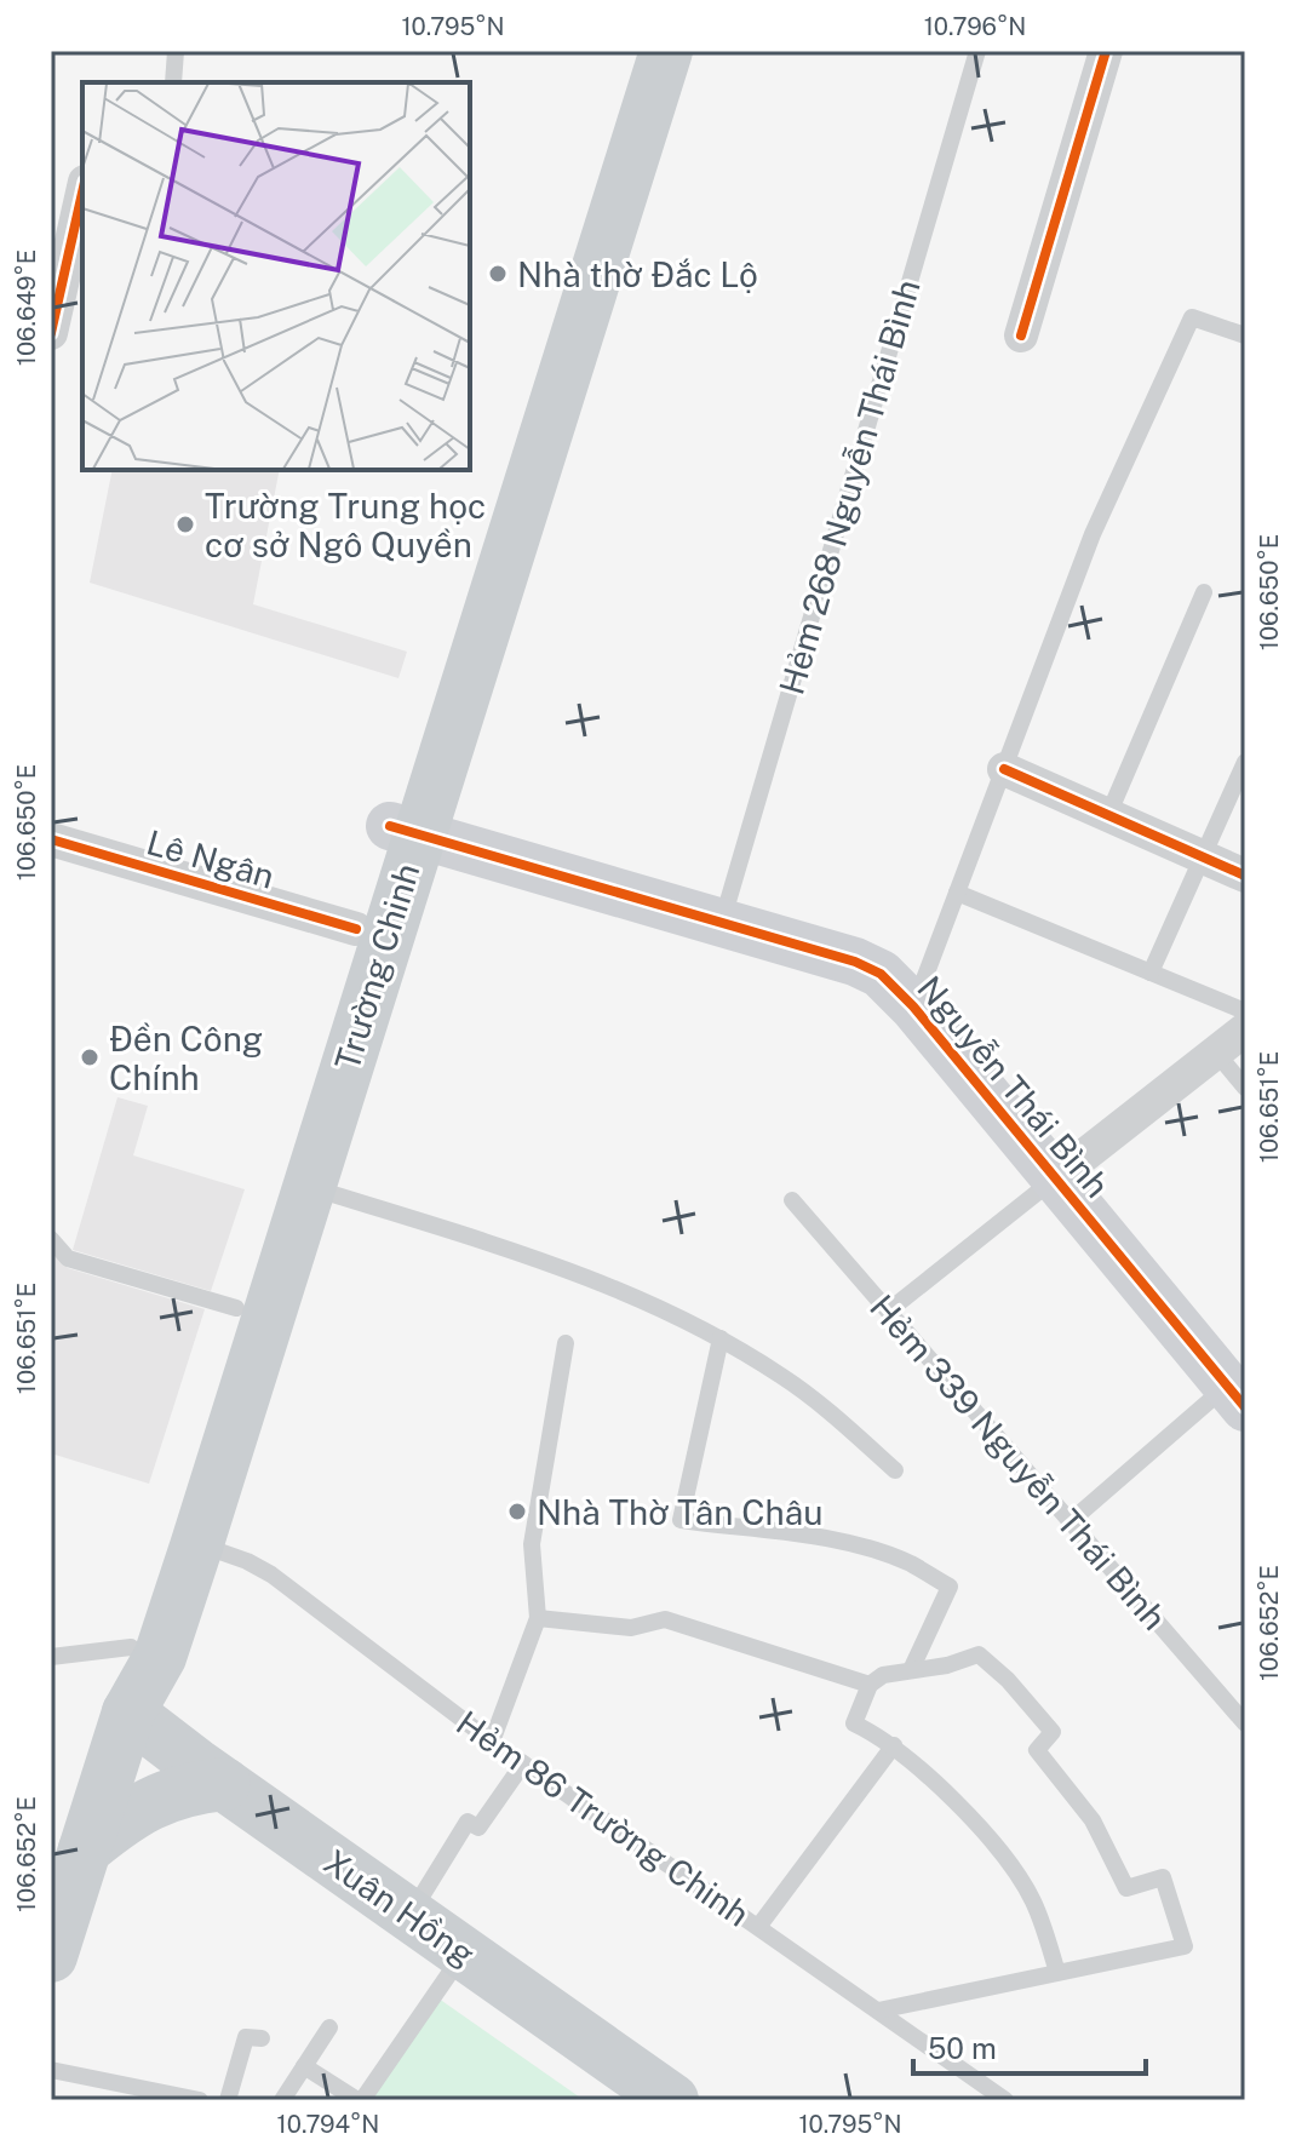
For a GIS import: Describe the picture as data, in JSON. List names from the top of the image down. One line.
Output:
{"streets":{"main road":["Trường Chinh","Xuân Hồng"],"street":["Lê Ngân","Nguyễn Thái Bình"],"lane":["Hẻm 268 Nguyễn Thái Bình","Hẻm 339 Nguyễn Thái Bình","Hẻm 86 Trường Chinh"]},"crossings":[["Hẻm 268 Nguyễn Thái Bình","Nguyễn Thái Bình"],["Lê Ngân","Trường Chinh"],["Trường Chinh","Nguyễn Thái Bình"],["Trường Chinh","Hẻm 86 Trường Chinh"],["Trường Chinh","Xuân Hồng"]],"places":["Nhà thờ Đắc Lộ","Trường Trung học cơ sở Ngô Quyền","Đền Công Chính","Nhà Thờ Tân Châu"],"scale_bar":"50 m","coordinates":["10.795°N","10.796°N","106.649°E","106.650°E","106.651°E","106.652°E","10.794°N"]}
